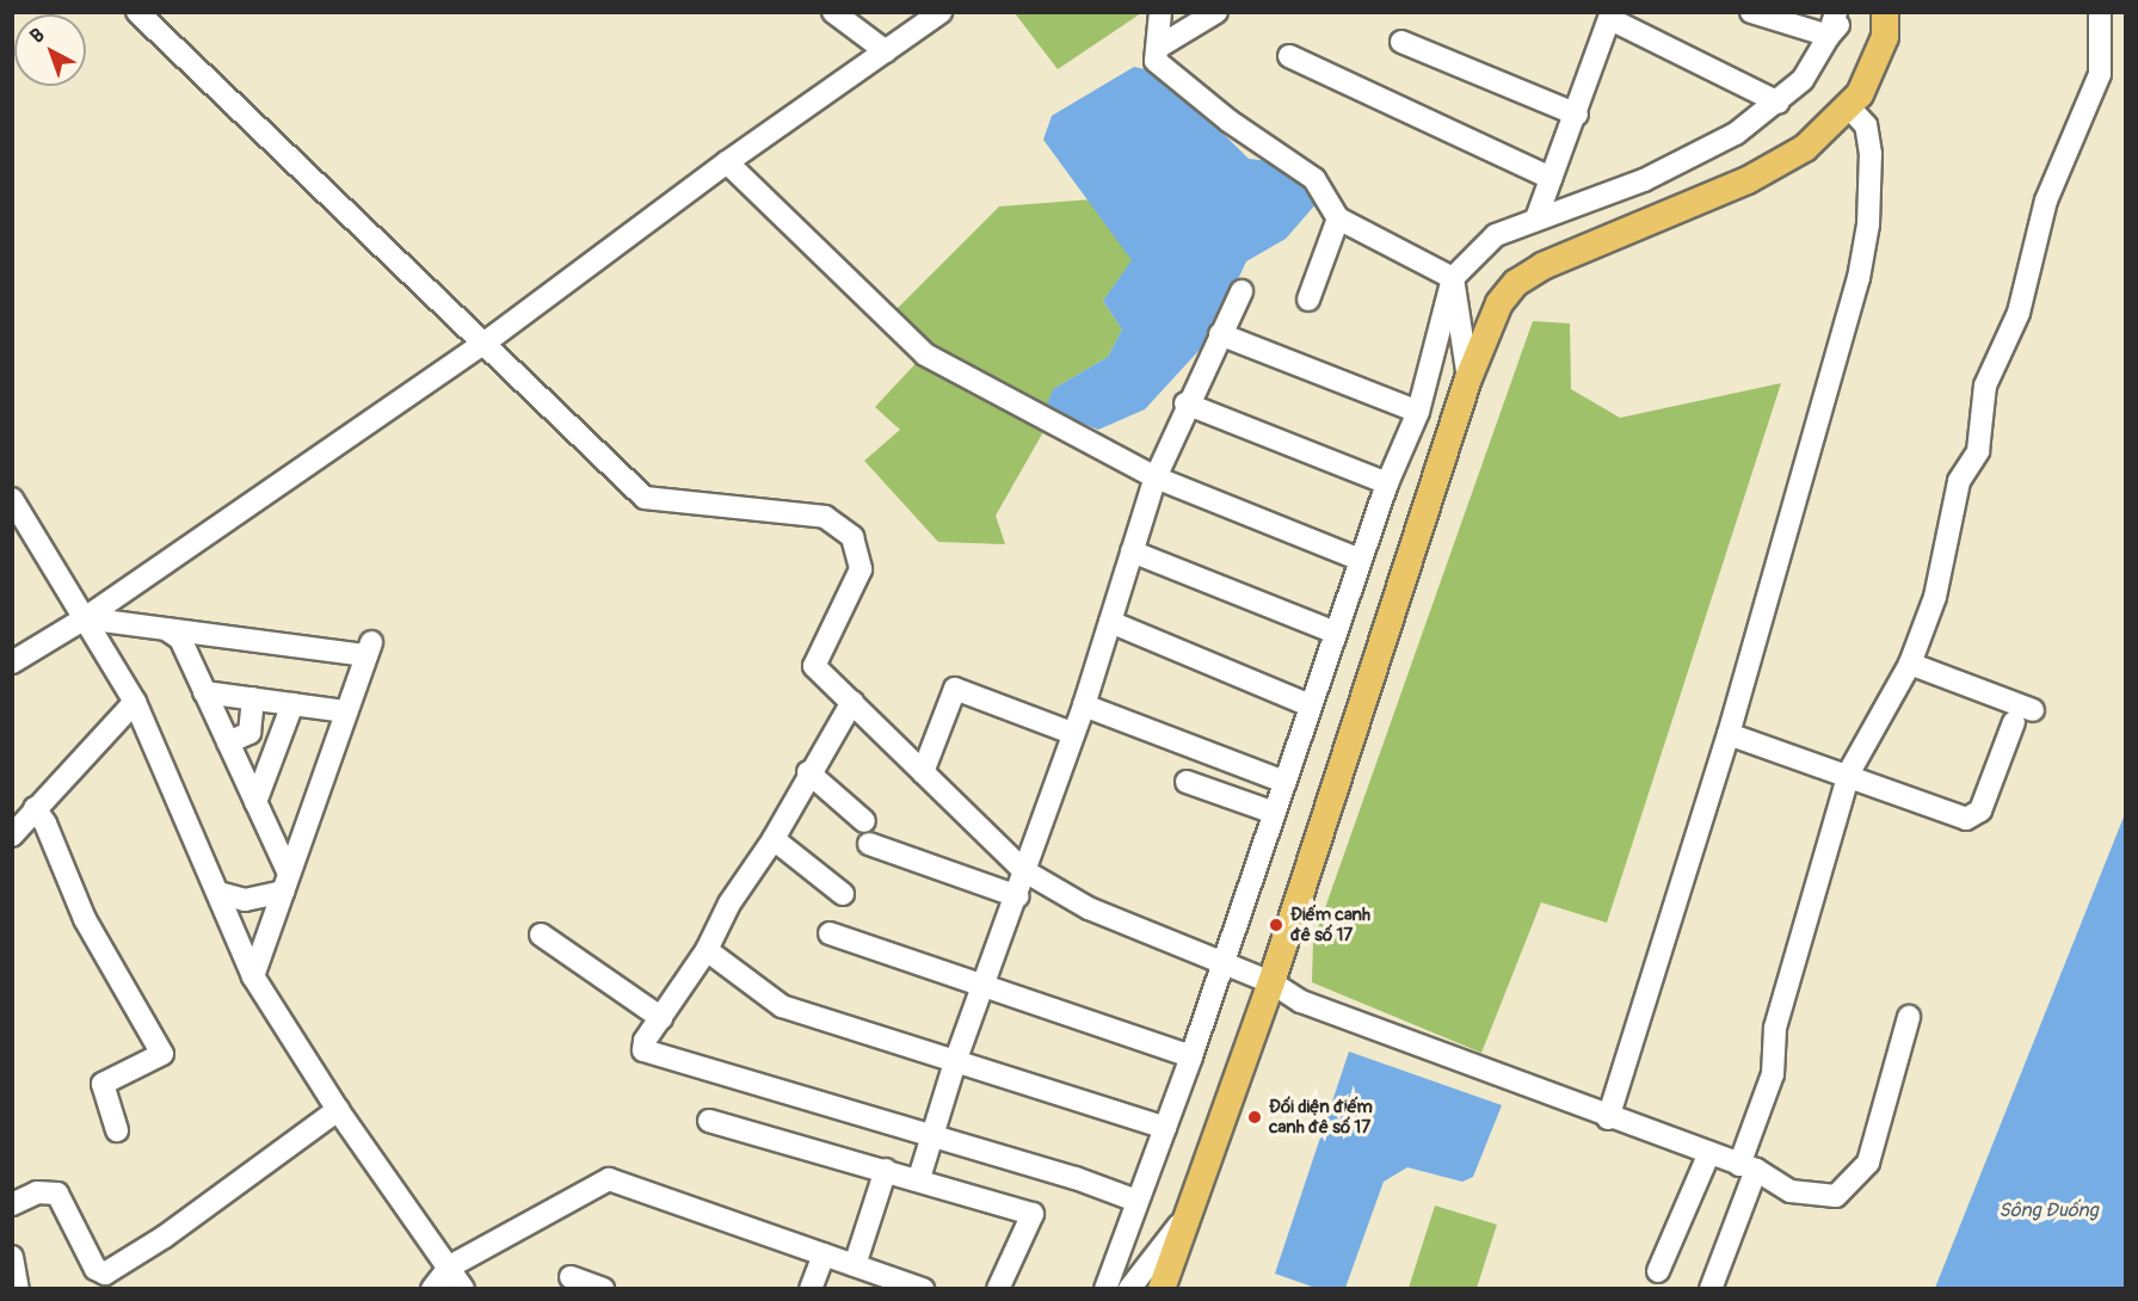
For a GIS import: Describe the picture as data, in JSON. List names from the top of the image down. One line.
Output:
{"water":["Sông Đuống"],"places":["Điếm canh đê số 17","Đối diện điếm canh đê số 17"],"north":"top left"}
